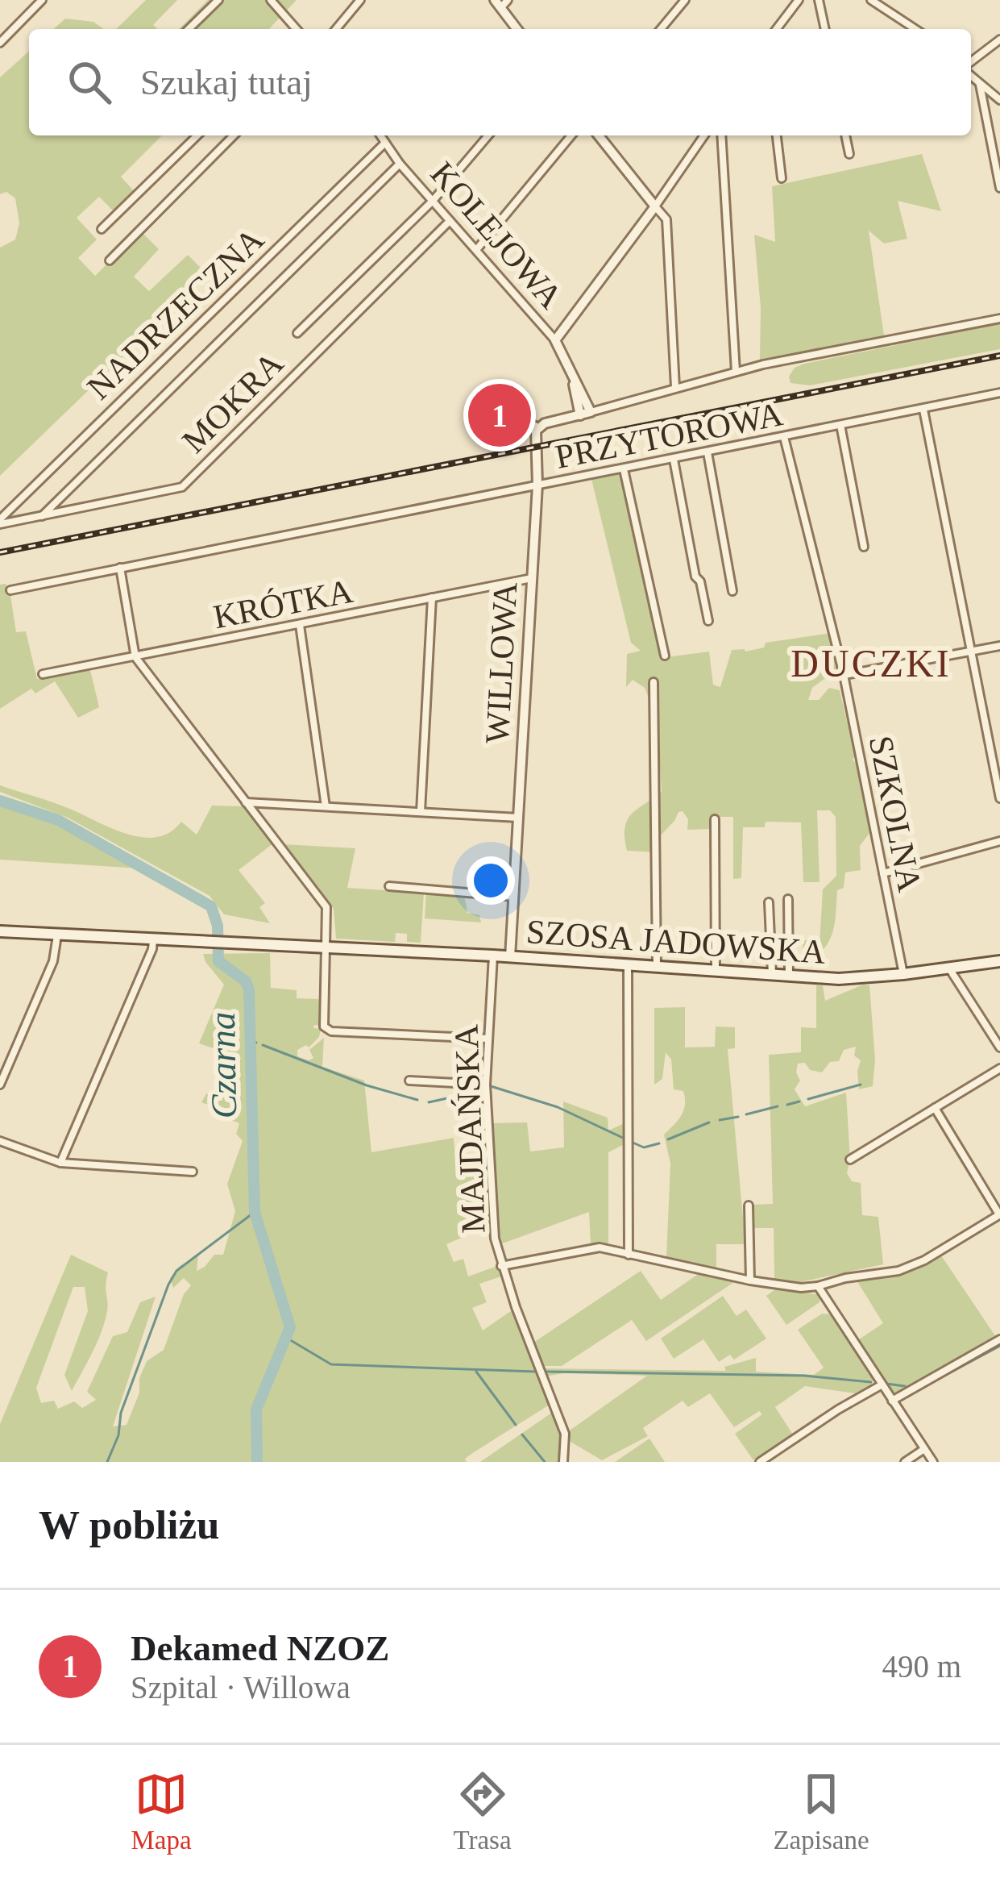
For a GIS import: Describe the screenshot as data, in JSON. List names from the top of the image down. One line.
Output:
{"streets":{"main road":["SZOSA JADOWSKA"],"street":["KOLEJOWA","NADRZECZNA","MOKRA","PRZYTOROWA","KRÓTKA","WILLOWA","SZKOLNA","MAJDAŃSKA"]},"crossings":[["KOLEJOWA","NADRZECZNA"],["KOLEJOWA","MOKRA"],["NADRZECZNA","MOKRA"],["PRZYTOROWA","WILLOWA"],["PRZYTOROWA","SZKOLNA"],["KRÓTKA","WILLOWA"],["WILLOWA","SZOSA JADOWSKA"],["SZKOLNA","SZOSA JADOWSKA"],["SZOSA JADOWSKA","MAJDAŃSKA"]],"districts":["DUCZKI"],"water":["Czarna"],"page":{"search":"Szukaj tutaj","pins":"1","heading":"W pobliżu","list":[{"mark":"1","name":"Dekamed NZOZ","note":"Szpital · Willowa","value":"490 m"}],"nav":["Mapa","Trasa","Zapisane"]}}
